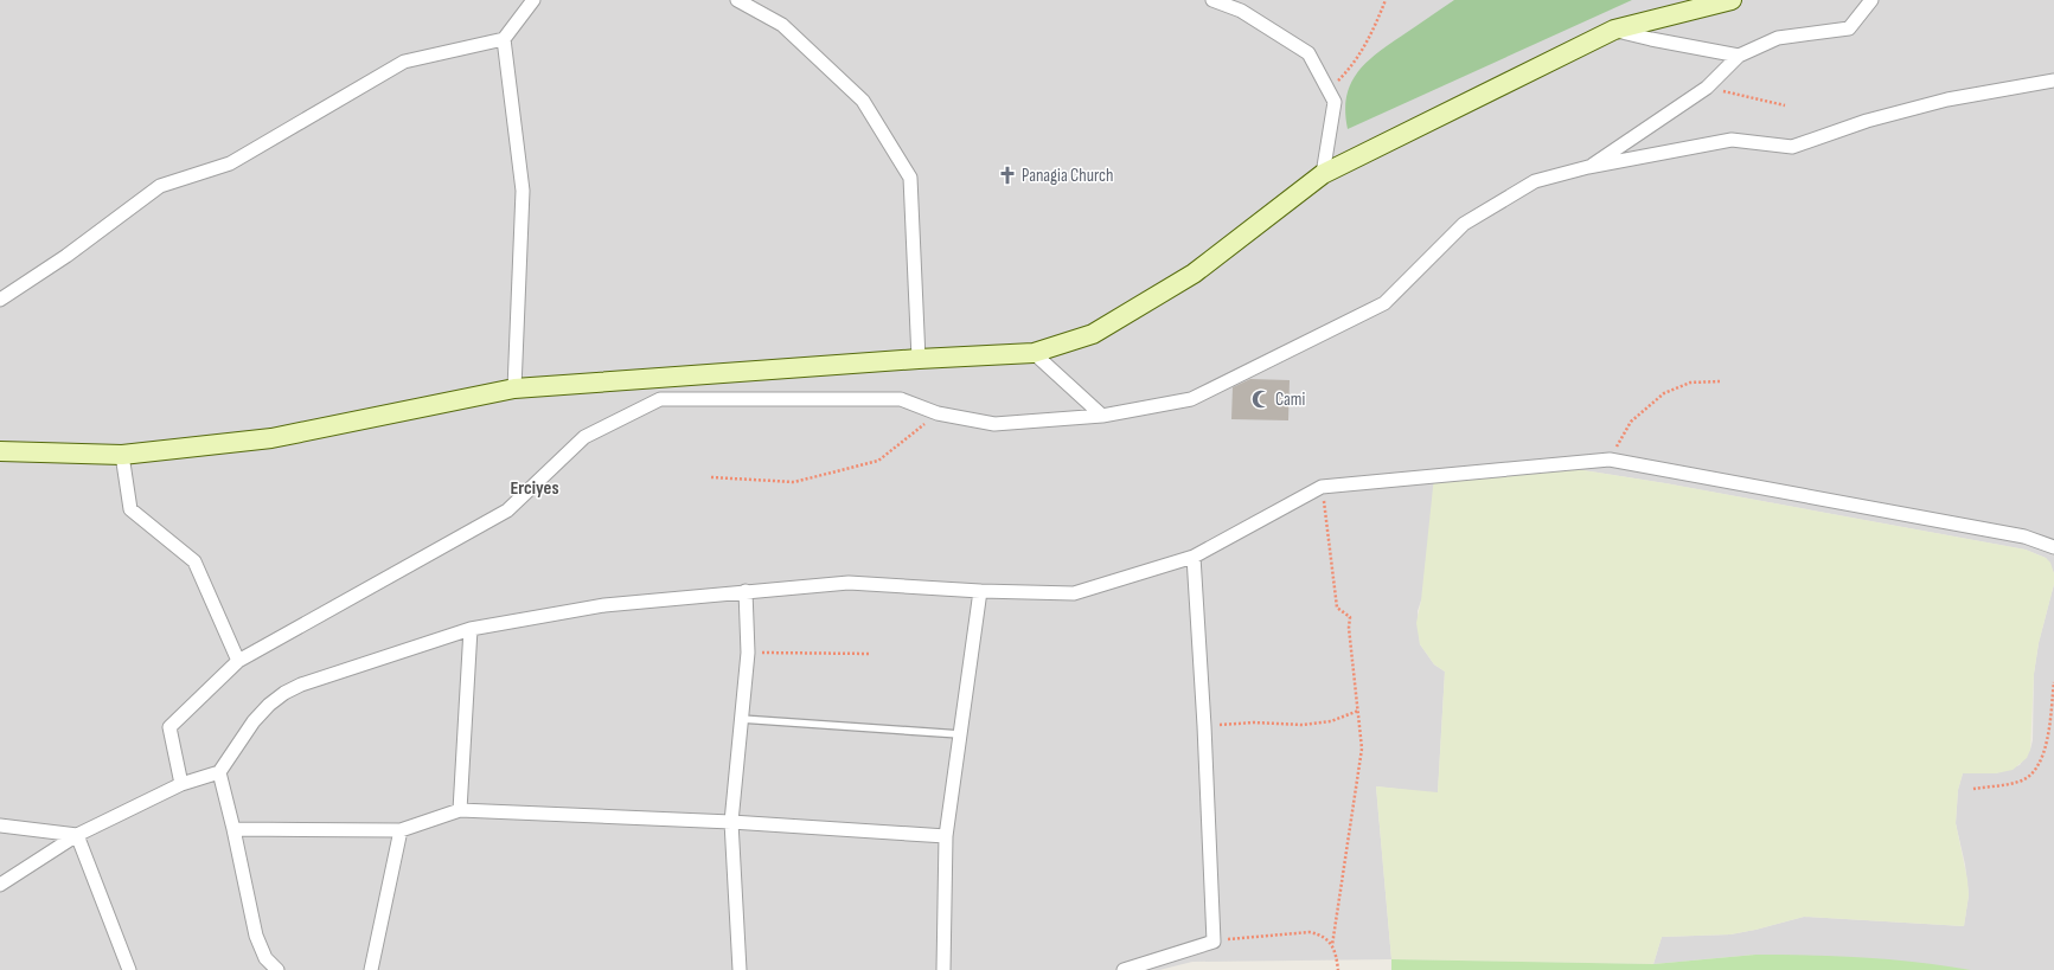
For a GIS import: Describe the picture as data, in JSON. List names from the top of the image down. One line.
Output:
{"districts":["Erciyes"],"places":{"church":["Panagia Church"],"mosque":["Cami"]}}
